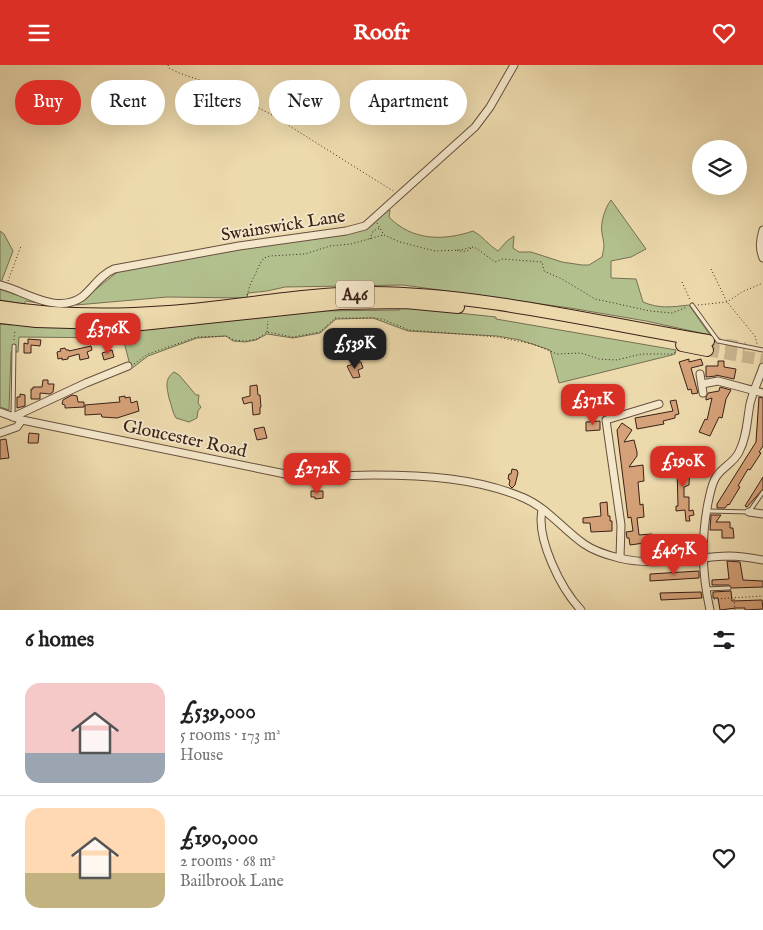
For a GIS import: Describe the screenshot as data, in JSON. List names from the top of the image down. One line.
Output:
{"streets":{"highway":["A46"],"street":["Swainswick Lane","Gloucester Road"]},"page":{"header":"Roofr","chip":["Buy","Rent","Filters","New","Apartment"],"price":["£376K","£539K","£371K","£190K","£272K","£467K"],"heading":"6 homes","list":[{"name":"£539,000","note":"5 rooms · 173 m² · House"},{"name":"£190,000","note":"2 rooms · 68 m² · Bailbrook Lane"}]}}
